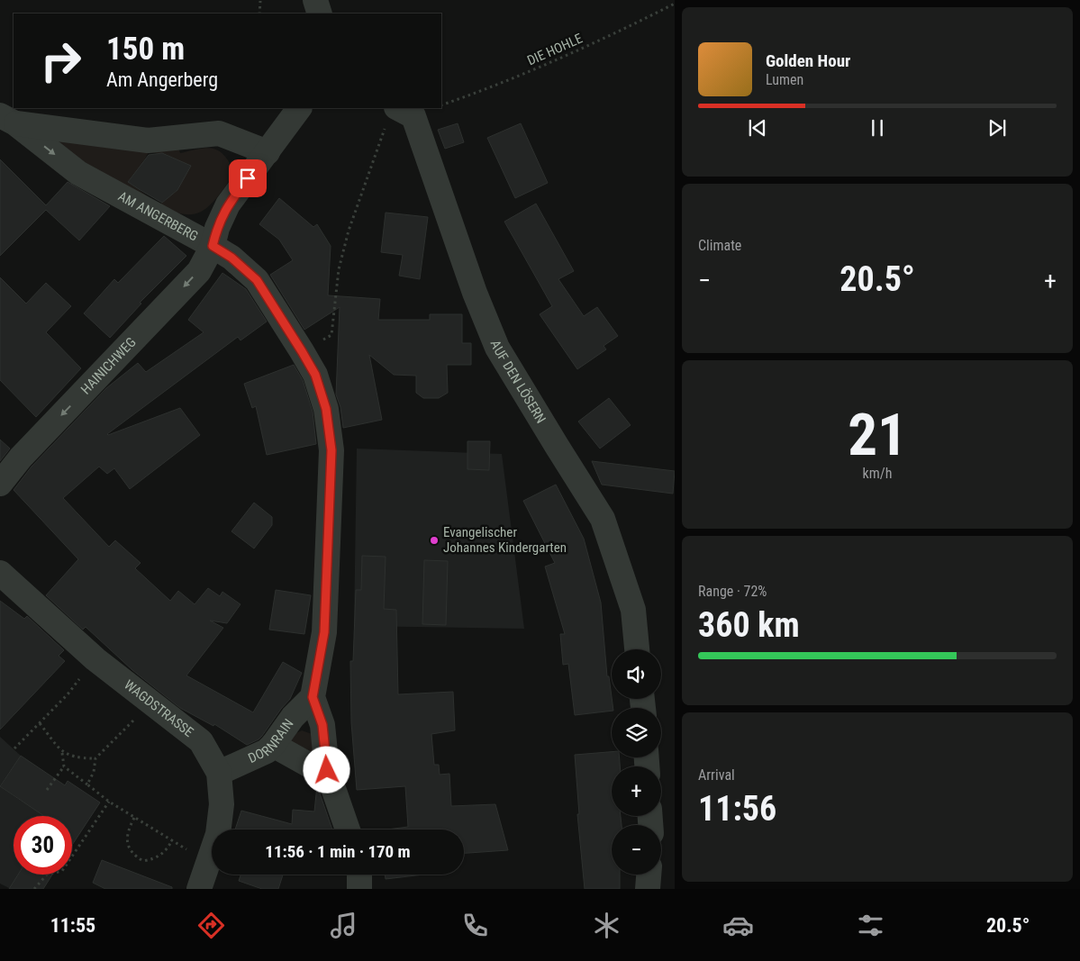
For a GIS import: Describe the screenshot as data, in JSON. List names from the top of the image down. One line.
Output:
{"streets":{"street":["AM ANGERBERG","HAINICHWEG","AUF DEN LÖSERN","WAGDSTRASSE","DORNRAIN"],"path":["DIE HOHLE"]},"crossings":[["AM ANGERBERG","HAINICHWEG"],["WAGDSTRASSE","DORNRAIN"]],"one_way":["AM ANGERBERG","HAINICHWEG"],"places":["Evangelischer Johannes Kindergarten"],"page":{"turn":["150 m","Am Angerberg"],"song":["Golden Hour","Lumen"],"tile":["Climate",["21","km/h"],["Range · 72%","360 km"],["Arrival","11:56"]],"heat":["−","20.5°","+"],"map_buttons":["+","−"],"limit":"30","trip":"11:56 · 1 min · 170 m","tabs":["11:55","20.5°"]}}
